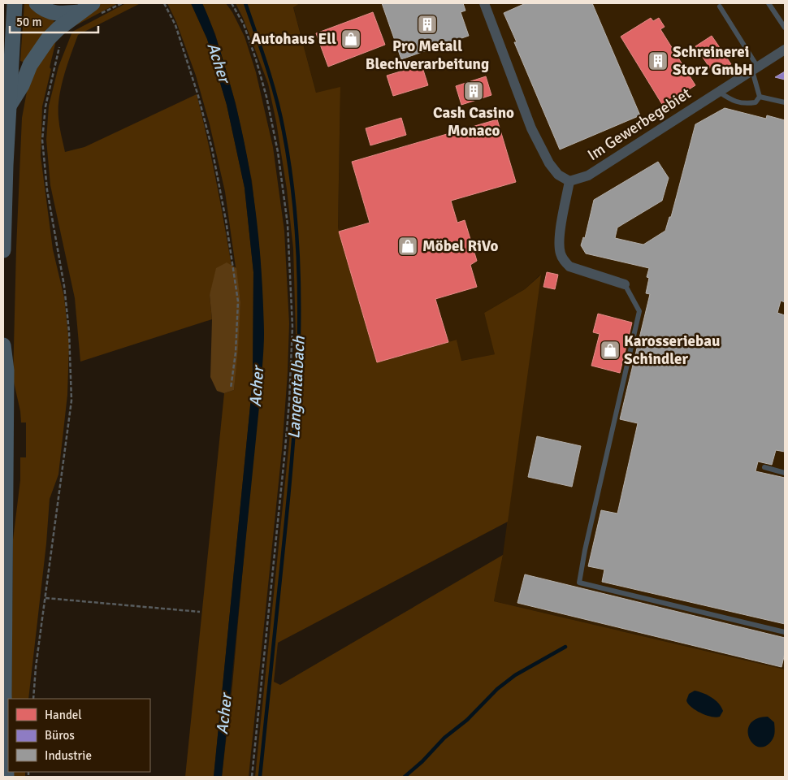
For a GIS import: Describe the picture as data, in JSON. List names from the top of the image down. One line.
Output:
{"streets":{"street":["Im Gewerbegebiet"]},"water":["Acher","Langentalbach"],"places":{"building":["Pro Metall Blechverarbeitung","Schreinerei Storz GmbH","Cash Casino Monaco"],"shop":["Autohaus Ell","Möbel RiVo","Karosseriebau Schindler"]},"legend":["Handel","Büros","Industrie"],"scale_bar":"50 m"}
